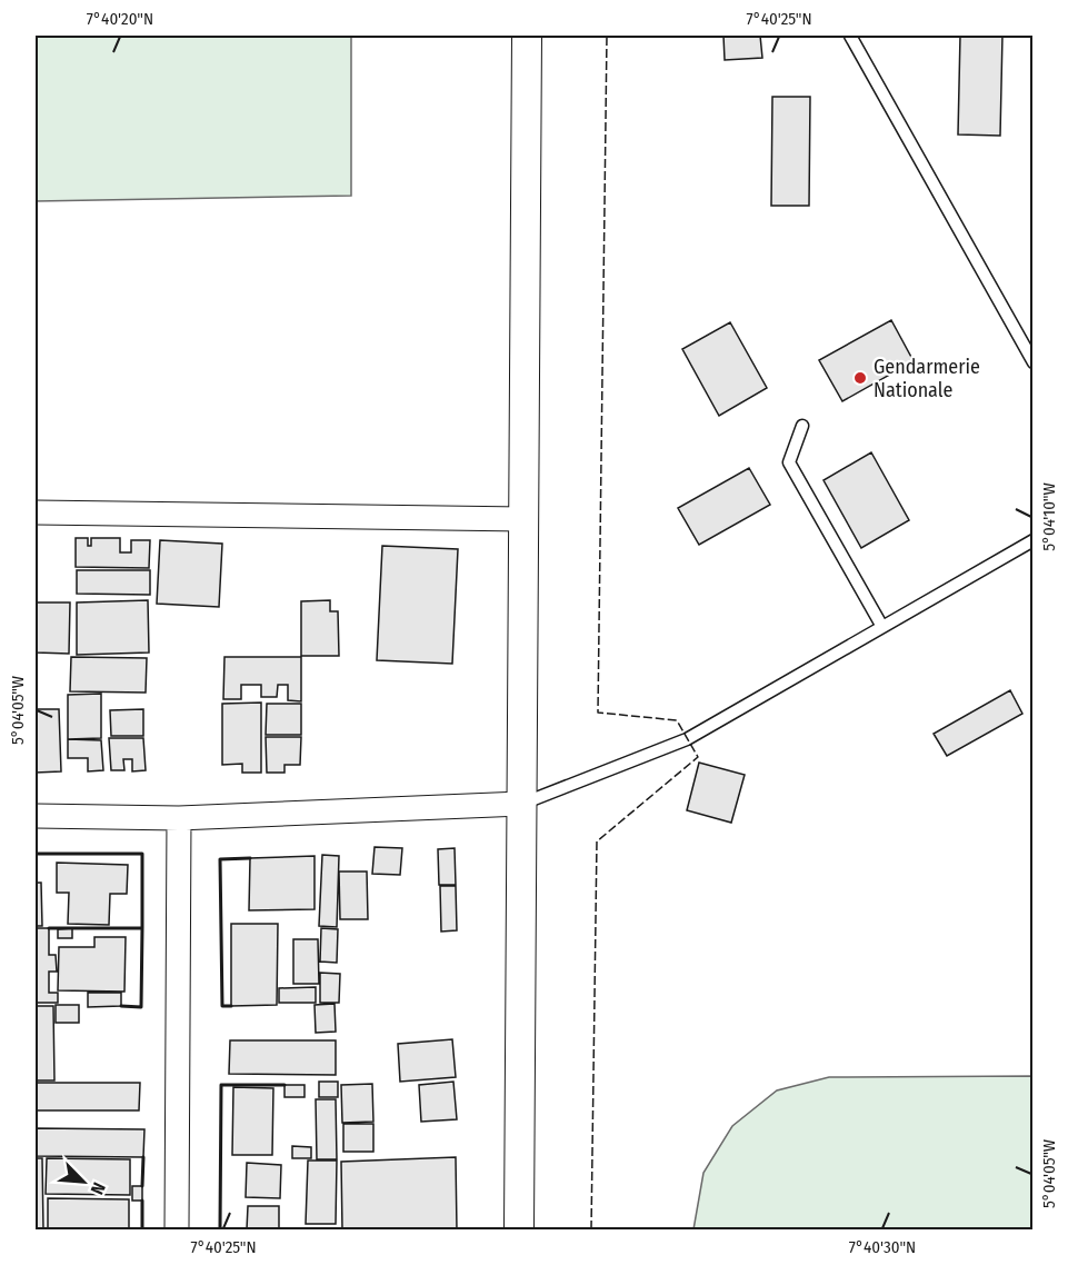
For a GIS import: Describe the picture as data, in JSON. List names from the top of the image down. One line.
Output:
{"places":["Gendarmerie Nationale"],"north":"bottom right","coordinates":["7°40'20\"N","7°40'25\"N","5°04'10\"W","5°04'05\"W","7°40'30\"N"]}
